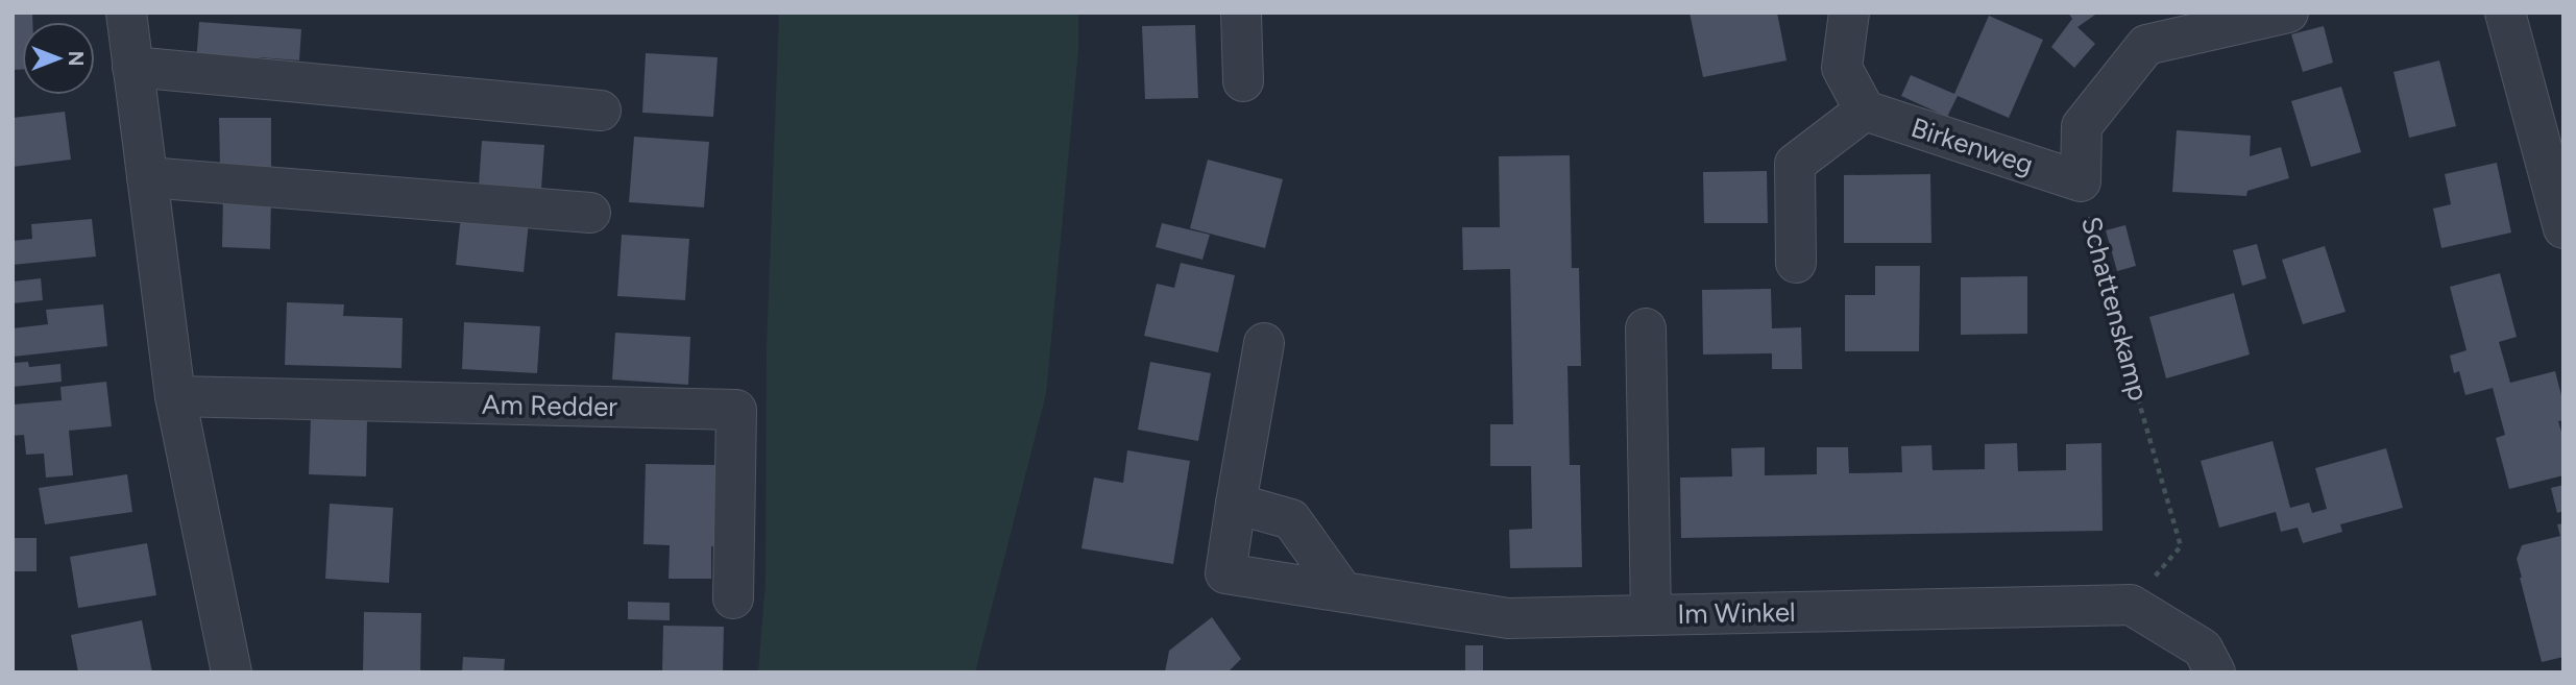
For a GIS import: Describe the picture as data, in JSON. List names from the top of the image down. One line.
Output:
{"streets":{"street":["Birkenweg","Schattenskamp","Am Redder","Im Winkel"]},"crossings":[["Birkenweg","Schattenskamp"],["Schattenskamp","Im Winkel"]],"north":"right"}
